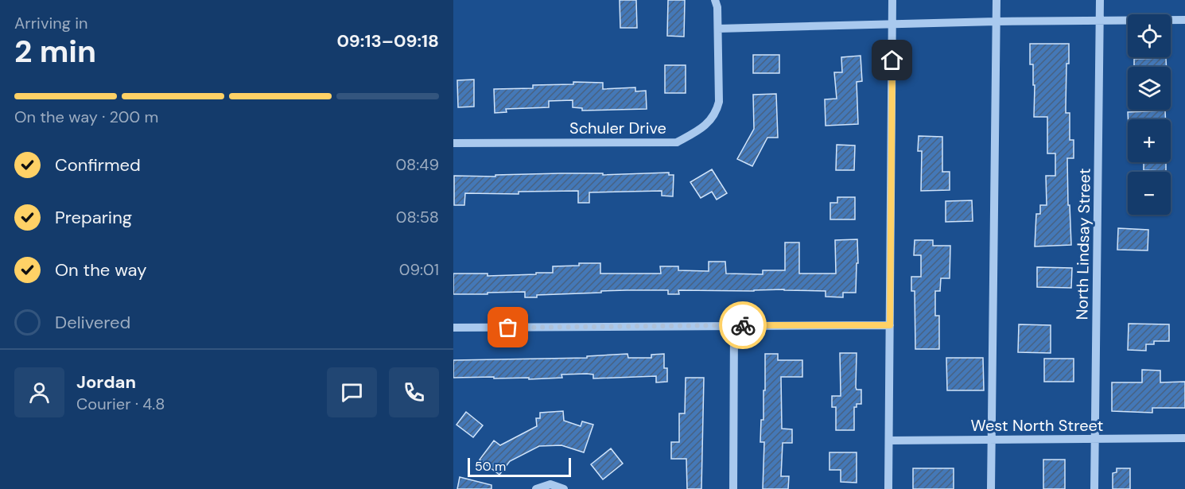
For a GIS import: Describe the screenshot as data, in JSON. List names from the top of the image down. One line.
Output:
{"streets":{"street":["Schuler Drive","North Lindsay Street","West North Street"]},"crossings":[["North Lindsay Street","West North Street"]],"scale_bar":"50 m","page":{"heading":["2 min","Arriving in","09:13–09:18"],"panel":["Jordan","Courier · 4.8"],"map_buttons":["+","−"],"bar":"On the way · 200 m","list":[["Confirmed","08:49"],["Preparing","08:58"],["On the way","09:01"],"Delivered"],"scale":"50 m"}}
